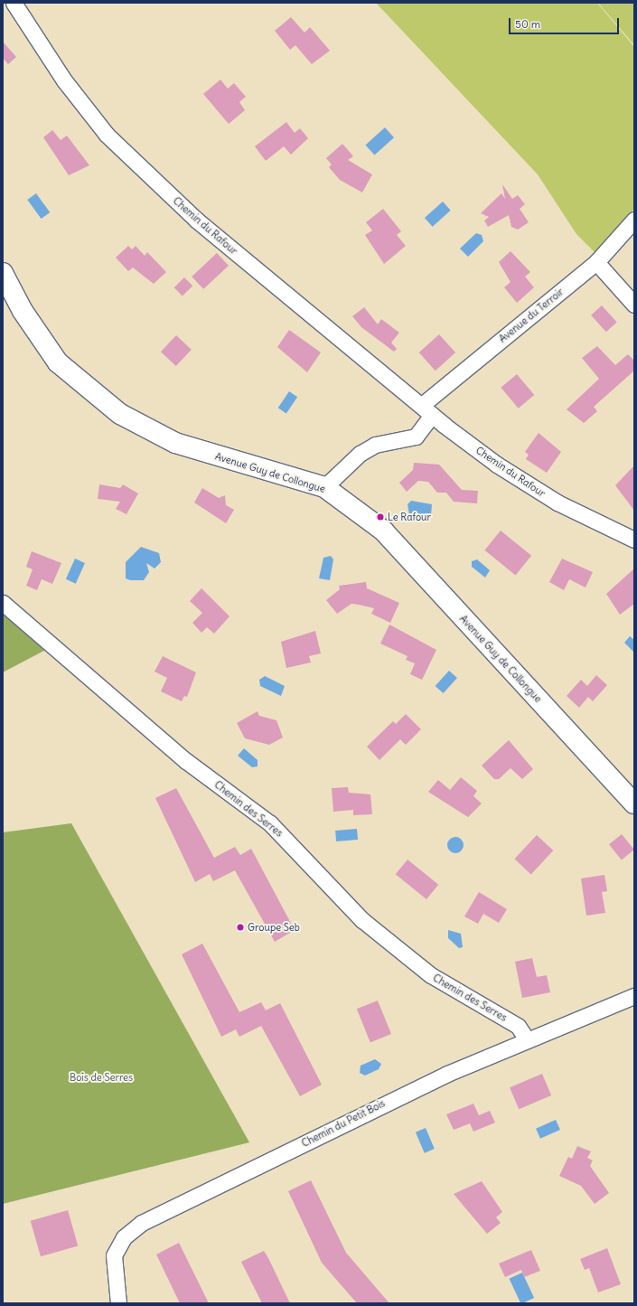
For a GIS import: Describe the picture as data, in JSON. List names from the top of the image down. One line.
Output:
{"streets":{"main road":["Avenue Guy de Collongue"],"street":["Chemin du Rafour","Avenue du Terroir","Chemin des Serres","Chemin du Petit Bois"]},"crossings":[["Chemin du Rafour","Avenue du Terroir"],["Chemin des Serres","Chemin du Petit Bois"]],"parks":["Bois de Serres"],"places":["Le Rafour","Groupe Seb"],"scale_bar":"50 m"}
